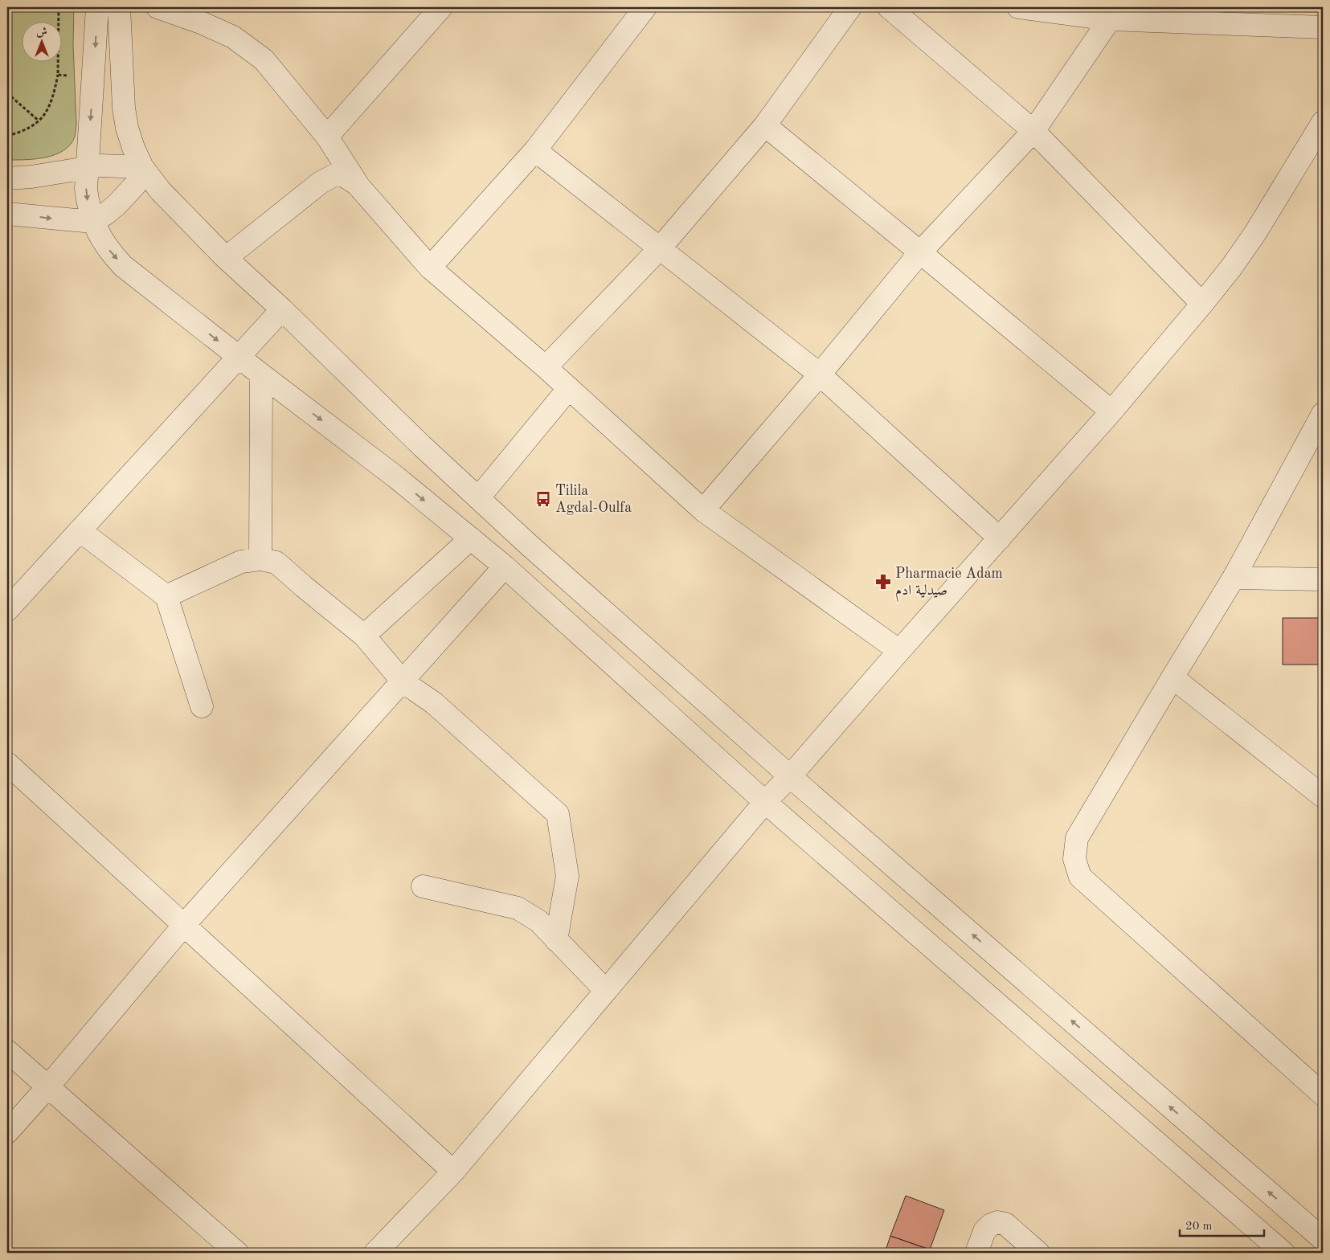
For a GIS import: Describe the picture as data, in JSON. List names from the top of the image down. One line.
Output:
{"places":{"bus stop":["Tilila Agdal-Oulfa"],"pharmacy":["Pharmacie Adam صيدلية ادم"]},"scale_bar":"20 m","north":"top"}
